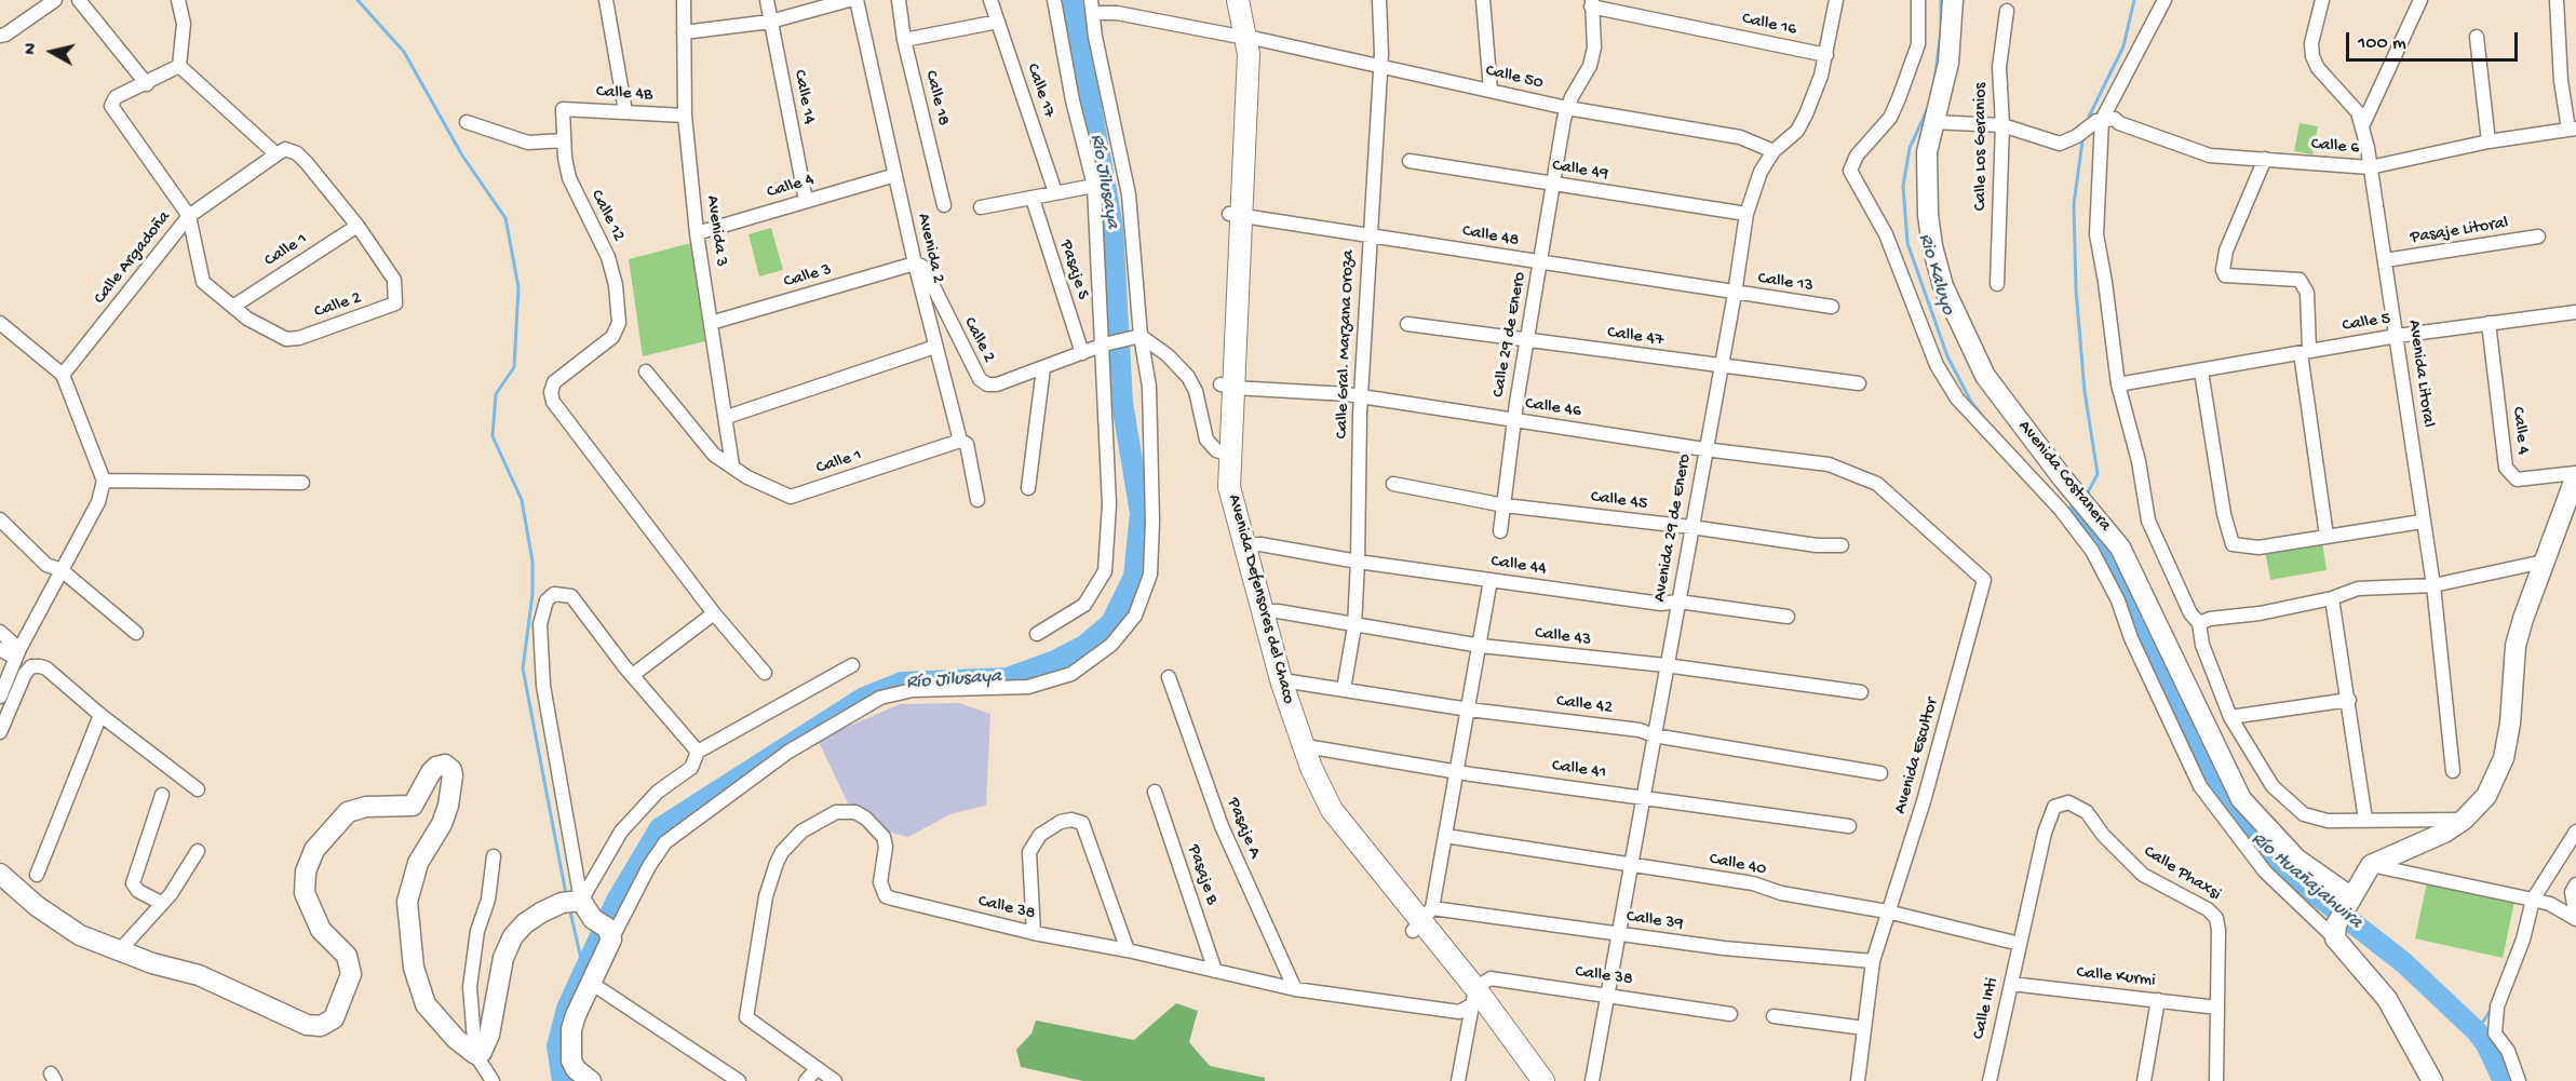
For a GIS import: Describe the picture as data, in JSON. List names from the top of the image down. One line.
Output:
{"streets":{"main road":["Avenida Defensores del Chaco"],"street":["Calle 16","Calle 50","Calle 17","Calle 4B","Calle 14","Calle 18","Calle Los Geranios","Calle 6","Calle 49","Calle 4","Calle 12","Avenida 3","Pasaje Litoral","Calle 48","Avenida 2","Calle 1","Calle Argadoña","Pasaje S","Calle 3","Calle 13","Calle 2","Calle 5","Calle 29 de Enero","Calle 47","Calle Gral. Marzana Oroza","Avenida Litoral","Calle 46","Avenida Costanera","Calle 45","Avenida 29 de Enero","Calle 44","Calle 43","Calle 42","Avenida Escultor","Calle 41","Pasaje A","Calle 40","Calle Phaxsi","Pasaje B","Calle 38","Calle 39","Calle Kurmi","Calle Inti"]},"crossings":[["Calle 16","Calle 29 de Enero"],["Calle 16","Avenida 29 de Enero"],["Calle 50","Calle 29 de Enero"],["Calle 50","Calle Gral. Marzana Oroza"],["Calle 50","Avenida 29 de Enero"],["Calle 50","Avenida Defensores del Chaco"],["Calle 4B","Calle 12"],["Calle 4B","Avenida 3"],["Calle 14","Calle 4"],["Calle 6","Avenida Litoral"],["Calle 49","Calle 29 de Enero"],["Calle 49","Avenida 29 de Enero"],["Calle 4","Avenida 3"],["Calle 4","Avenida 2"],["Calle 4","Calle 5"],["Avenida 3","Calle 1"],["Avenida 3","Calle 3"],["Pasaje Litoral","Avenida Litoral"],["Calle 48","Calle 13"],["Calle 48","Calle 29 de Enero"],["Calle 48","Calle Gral. Marzana Oroza"],["Calle 48","Avenida 29 de Enero"],["Calle 48","Avenida Defensores del Chaco"],["Avenida 2","Calle 1"],["Avenida 2","Calle 3"],["Avenida 2","Calle 2"],["Calle 1","Calle 2"],["Pasaje S","Calle 2"],["Calle 3","Calle 2"],["Calle 13","Avenida 29 de Enero"],["Calle 5","Avenida Litoral"],["Calle 29 de Enero","Calle 47"],["Calle 29 de Enero","Calle 46"],["Calle 29 de Enero","Calle 45"],["Calle 47","Avenida 29 de Enero"],["Calle Gral. Marzana Oroza","Calle 46"],["Calle Gral. Marzana Oroza","Calle 44"],["Calle Gral. Marzana Oroza","Calle 43"],["Calle Gral. Marzana Oroza","Calle 42"],["Calle 46","Avenida 29 de Enero"],["Calle 46","Avenida Defensores del Chaco"],["Calle 46","Avenida Escultor"],["Calle 45","Avenida 29 de Enero"],["Avenida 29 de Enero","Calle 44"],["Avenida 29 de Enero","Calle 43"],["Avenida 29 de Enero","Calle 42"],["Avenida 29 de Enero","Calle 41"],["Avenida 29 de Enero","Calle 40"],["Avenida 29 de Enero","Calle 38"],["Avenida 29 de Enero","Calle 39"],["Calle 44","Avenida Defensores del Chaco"],["Avenida Defensores del Chaco","Calle 43"],["Avenida Defensores del Chaco","Calle 42"],["Avenida Defensores del Chaco","Calle 41"],["Avenida Defensores del Chaco","Calle 38"],["Avenida Defensores del Chaco","Calle 39"],["Avenida Escultor","Calle 40"],["Avenida Escultor","Calle 39"],["Pasaje A","Calle 38"],["Calle 40","Calle Phaxsi"],["Calle 40","Calle Inti"],["Calle Phaxsi","Calle Kurmi"],["Calle Phaxsi","Calle Inti"],["Pasaje B","Calle 38"],["Calle Kurmi","Calle Inti"]],"water":["Río Jilusaya","Rio Kaluyo","Río Huañajahuira"],"scale_bar":"100 m","north":"left"}
